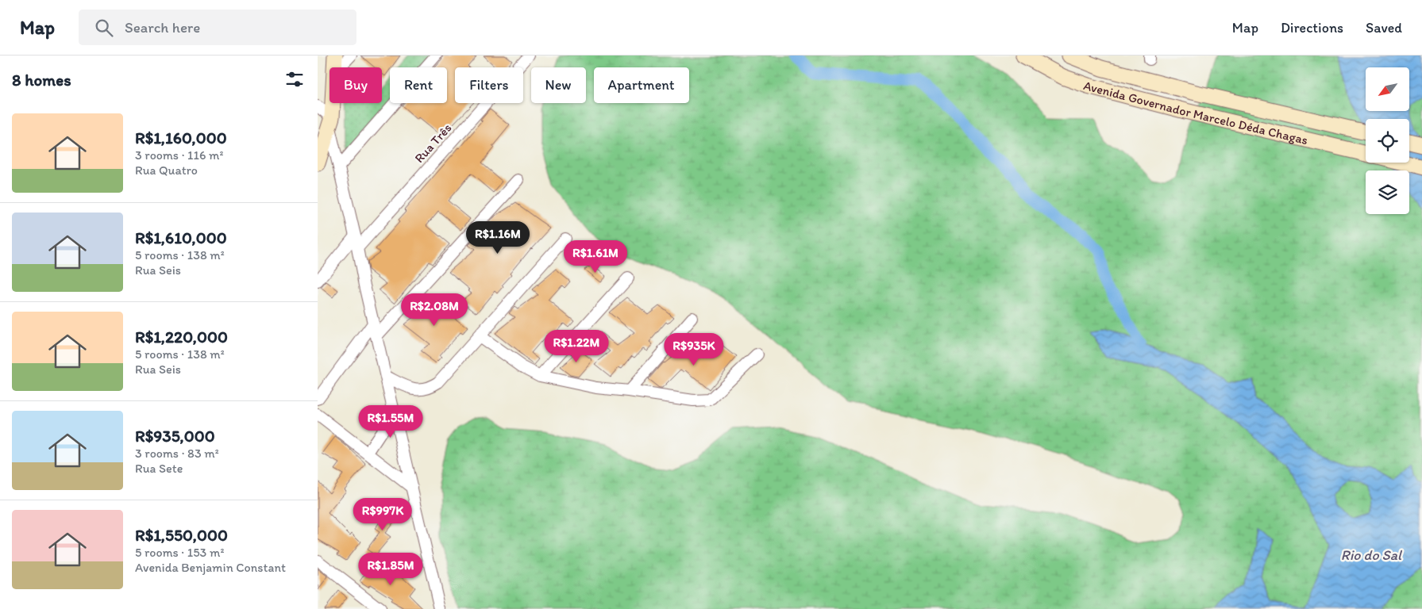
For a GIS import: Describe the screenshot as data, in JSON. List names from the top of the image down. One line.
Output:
{"streets":{"main road":["Avenida Governador Marcelo Déda Chagas"],"street":["Rua Três"]},"water":["Rio do Sal"],"north":"bottom left","page":{"header":"Map","search":"Search here","nav":["Map","Directions","Saved"],"heading":"8 homes","chip":["Buy","Rent","Filters","New","Apartment"],"list":[{"name":"R$1,160,000","note":"3 rooms · 116 m² · Rua Quatro"},{"name":"R$1,610,000","note":"5 rooms · 138 m² · Rua Seis"},{"name":"R$1,220,000","note":"5 rooms · 138 m² · Rua Seis"},{"name":"R$935,000","note":"3 rooms · 83 m² · Rua Sete"},{"name":"R$1,550,000","note":"5 rooms · 153 m² · Avenida Benjamin Constant"}],"price":["R$1.16M","R$1.61M","R$2.08M","R$1.22M","R$935K","R$1.55M","R$997K","R$1.85M"]}}
